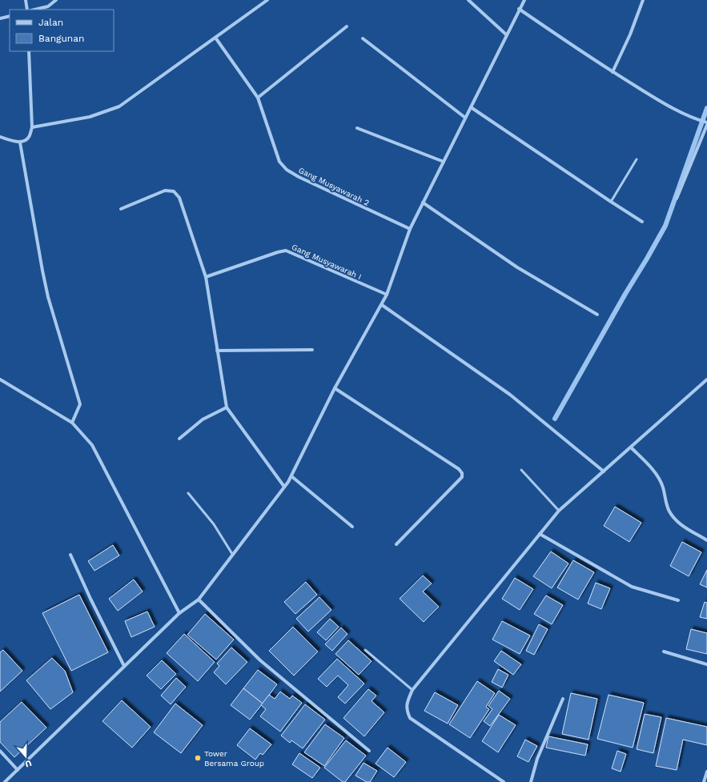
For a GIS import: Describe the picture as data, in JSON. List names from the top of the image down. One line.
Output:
{"streets":{"street":["Gang Musyawarah 2","Gang Musyawarah I"]},"places":["Tower Bersama Group"],"legend":["Jalan","Bangunan"],"north":"bottom"}
